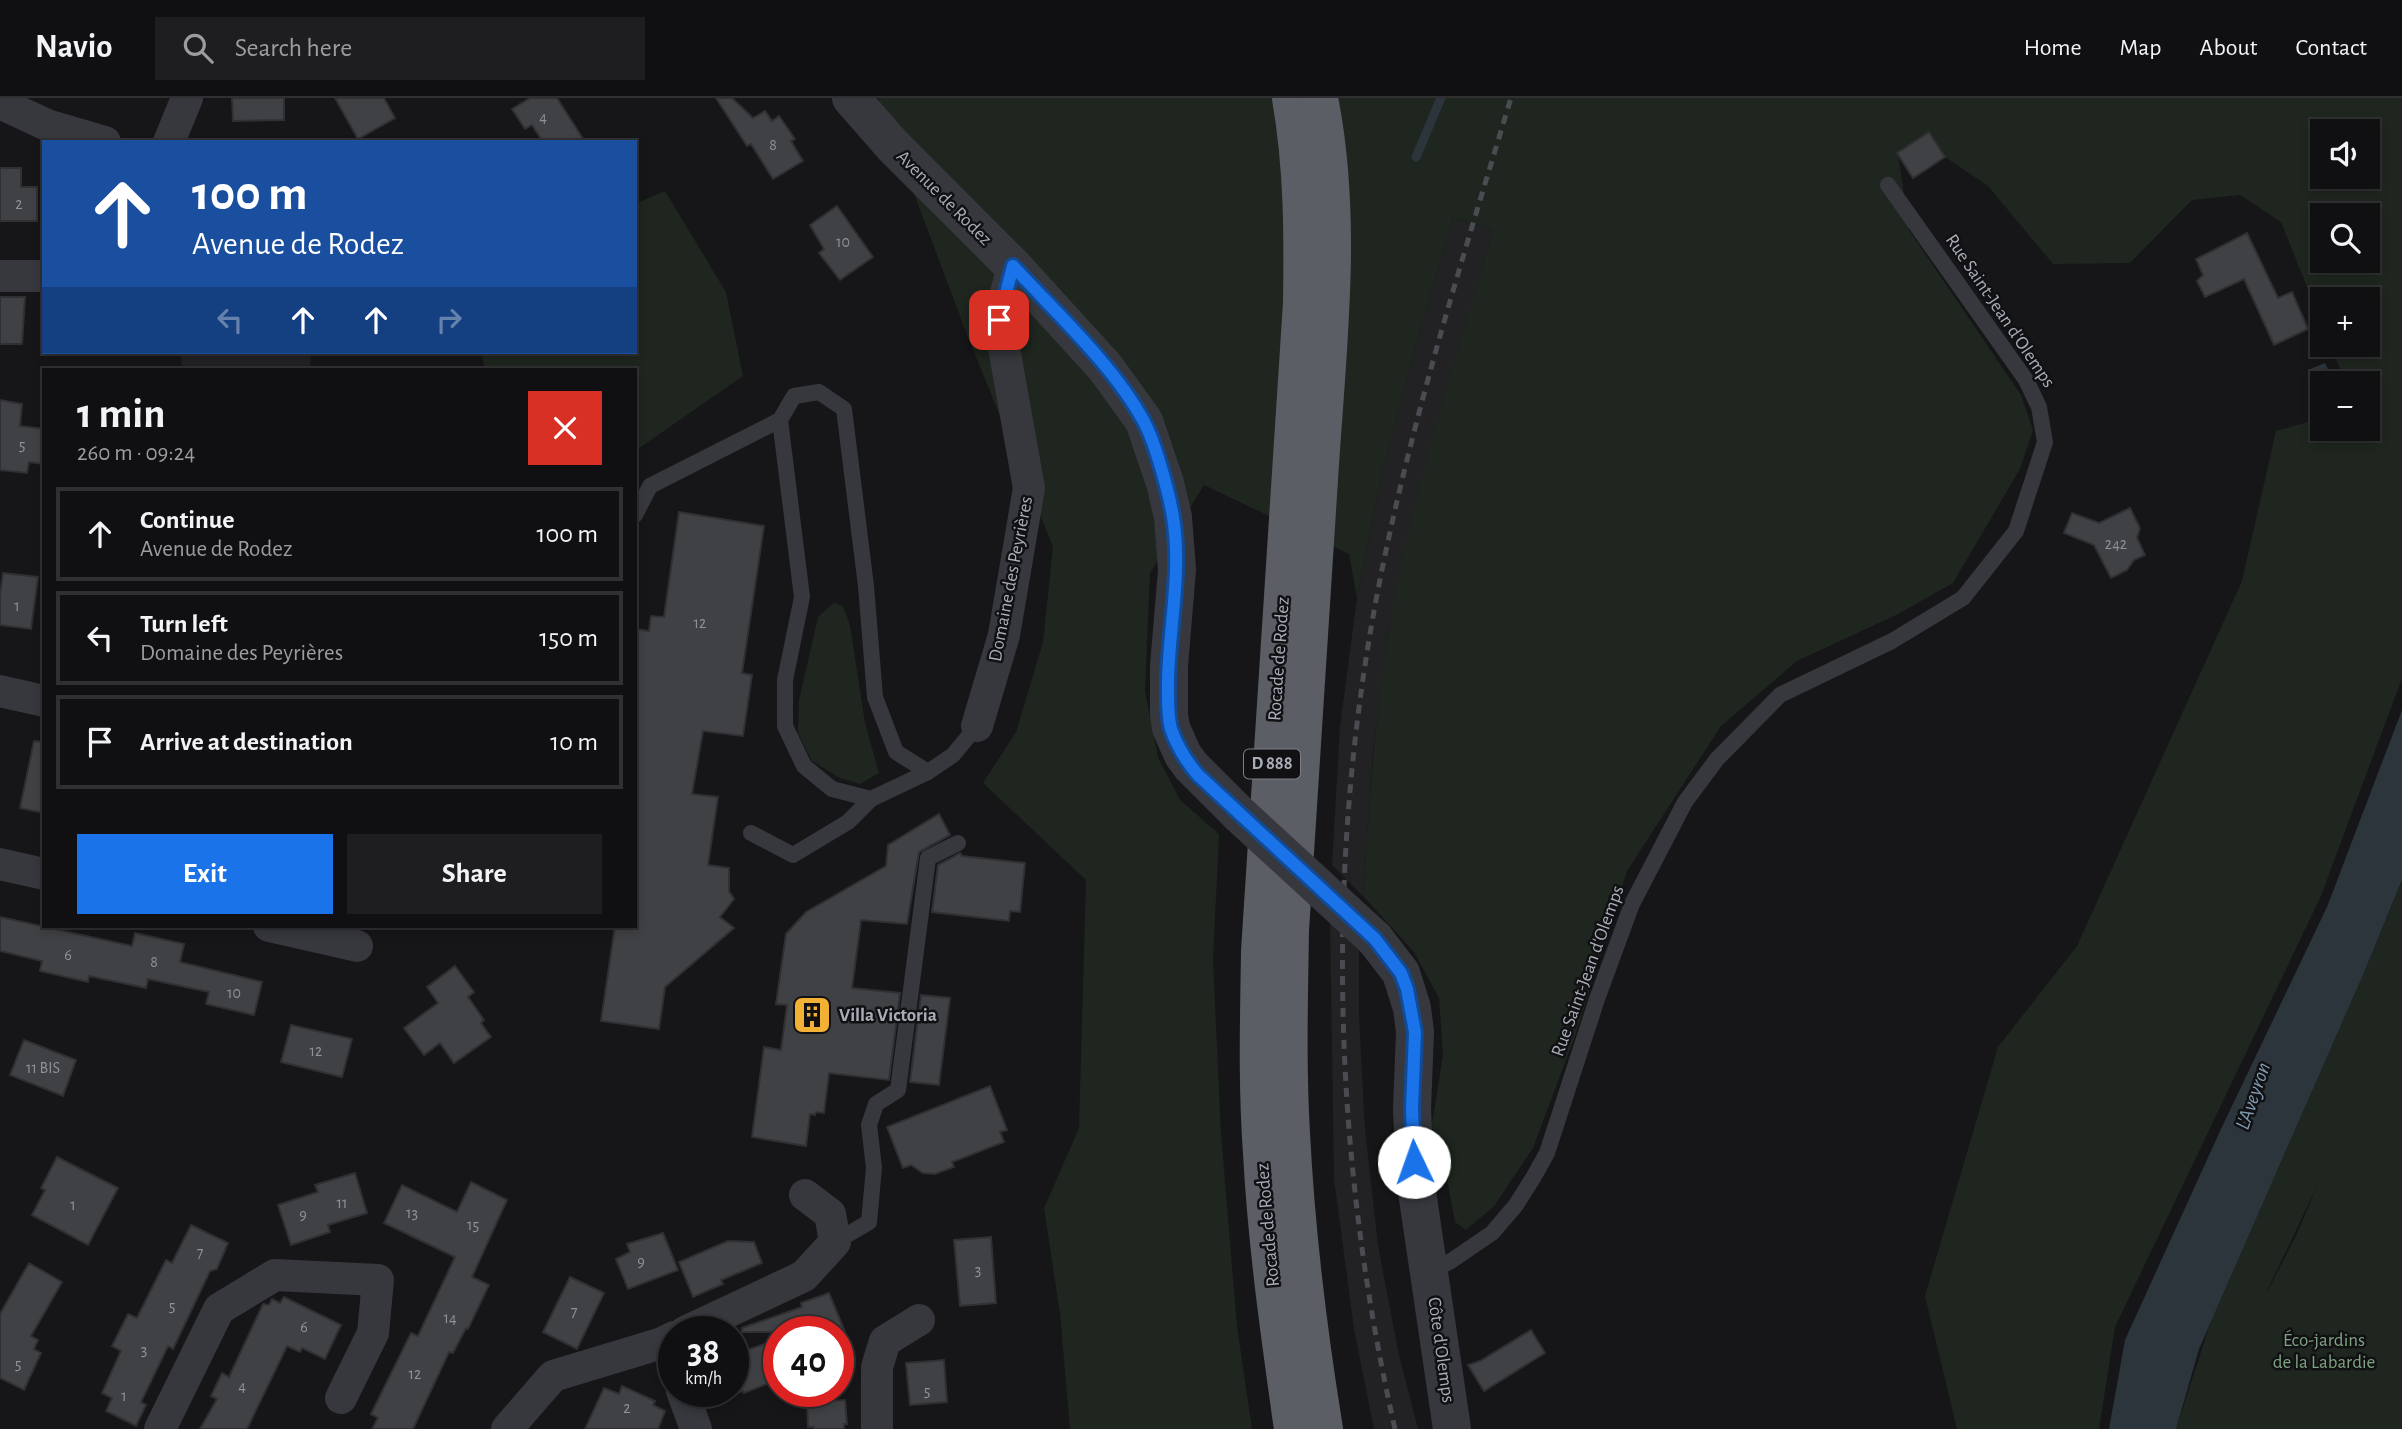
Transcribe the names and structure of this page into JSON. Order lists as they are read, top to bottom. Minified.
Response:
{"streets":{"highway":["Rocade de Rodez","D 888"],"street":["Avenue de Rodez","Domaine des Peyrières","Côte d'Olemps"],"lane":["Rue Saint-Jean d'Olemps"]},"crossings":[["Avenue de Rodez","Domaine des Peyrières"],["Avenue de Rodez","Côte d'Olemps"],["Rue Saint-Jean d'Olemps","Côte d'Olemps"]],"water":["L'Aveyron"],"parks":["Éco-jardins de la Labardie"],"places":{"building":["Villa Victoria"]},"house_numbers":["4","8","2","10","5","242","1","12","6","8","10","12","11 BIS","11","1","13","9","15","7","9","3","5","7","14","6","3","5","12","4","5","1","2"],"page":{"header":"Navio","search":"Search here","nav":["Home","Map","About","Contact"],"map_buttons":["+","−"],"turn":["100 m","Avenue de Rodez"],"heading":["1 min","260 m · 09:24"],"list":[{"name":"Continue","note":"Avenue de Rodez","value":"100 m"},{"name":"Turn left","note":"Domaine des Peyrières","value":"150 m"},{"name":"Arrive at destination","value":"10 m"}],"buttons":["Exit","Share"],"speed":"38 km/h","limit":"40"}}
